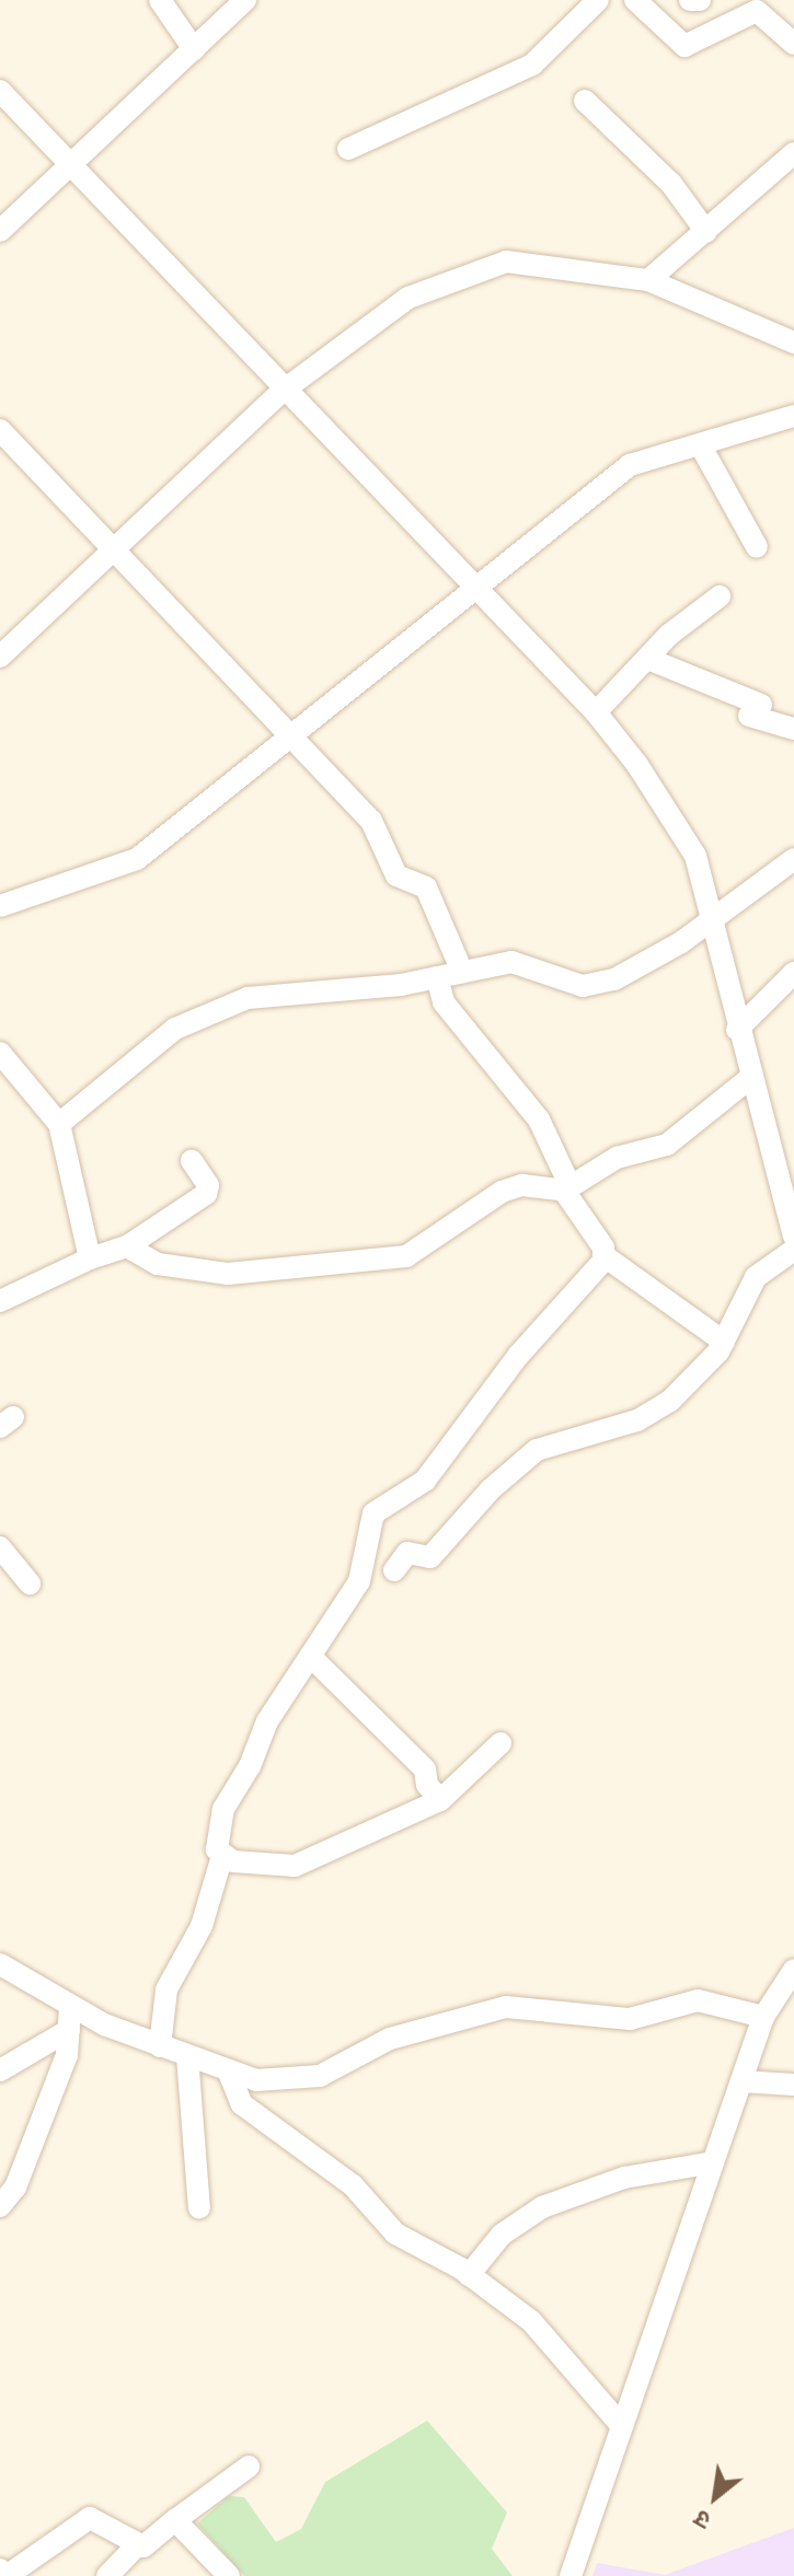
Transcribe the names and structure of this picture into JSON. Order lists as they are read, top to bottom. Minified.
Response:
{"north":"bottom left"}
